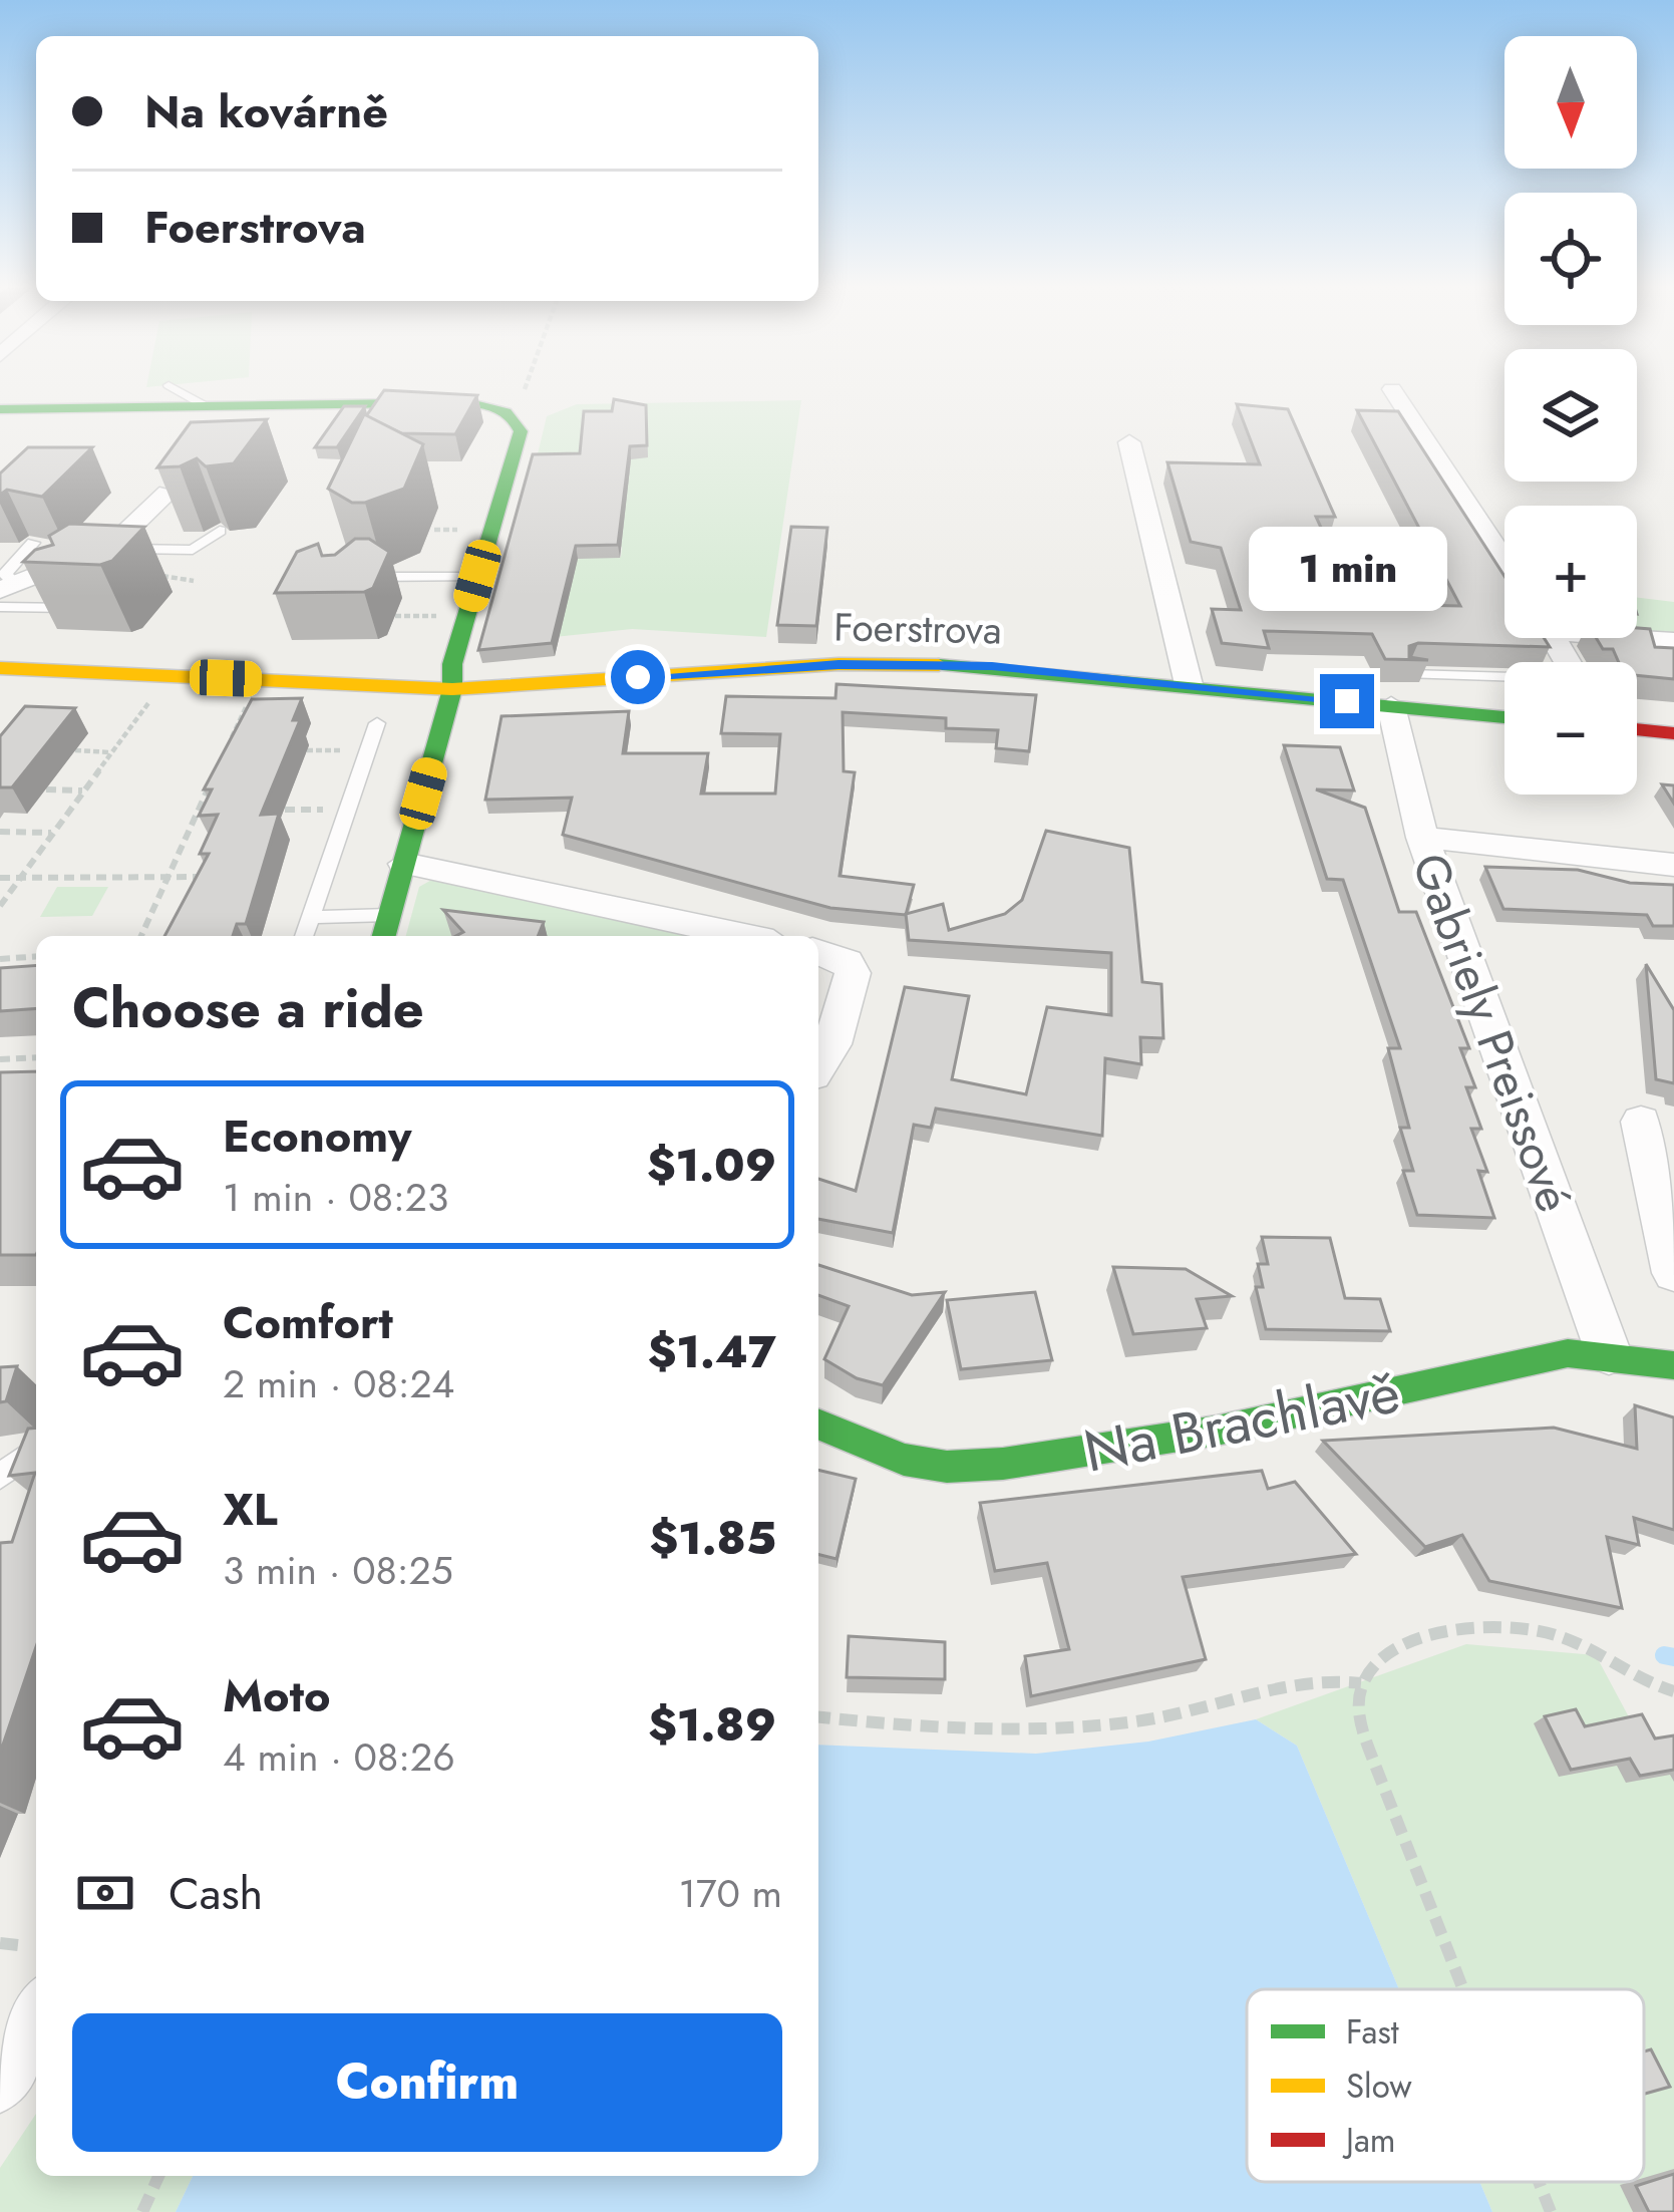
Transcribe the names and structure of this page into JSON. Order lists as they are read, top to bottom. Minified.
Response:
{"streets":{"street":["Foerstrova","Gabriely Preissové","Na Brachlavě"]},"crossings":[["Foerstrova","Gabriely Preissové"],["Gabriely Preissové","Na Brachlavě"]],"legend":["Fast","Slow","Jam"],"north":"bottom","page":{"map_buttons":["+","−"],"banner":["Na kovárně","Foerstrova"],"bubble":"1 min","heading":"Choose a ride","list":[{"name":"Economy","note":"1 min · 08:23","value":"$1.09"},{"name":"Comfort","note":"2 min · 08:24","value":"$1.47"},{"name":"XL","note":"3 min · 08:25","value":"$1.85"},{"name":"Moto","note":"4 min · 08:26","value":"$1.89"}],"pay":["Cash","170 m"],"buttons":"Confirm"}}
